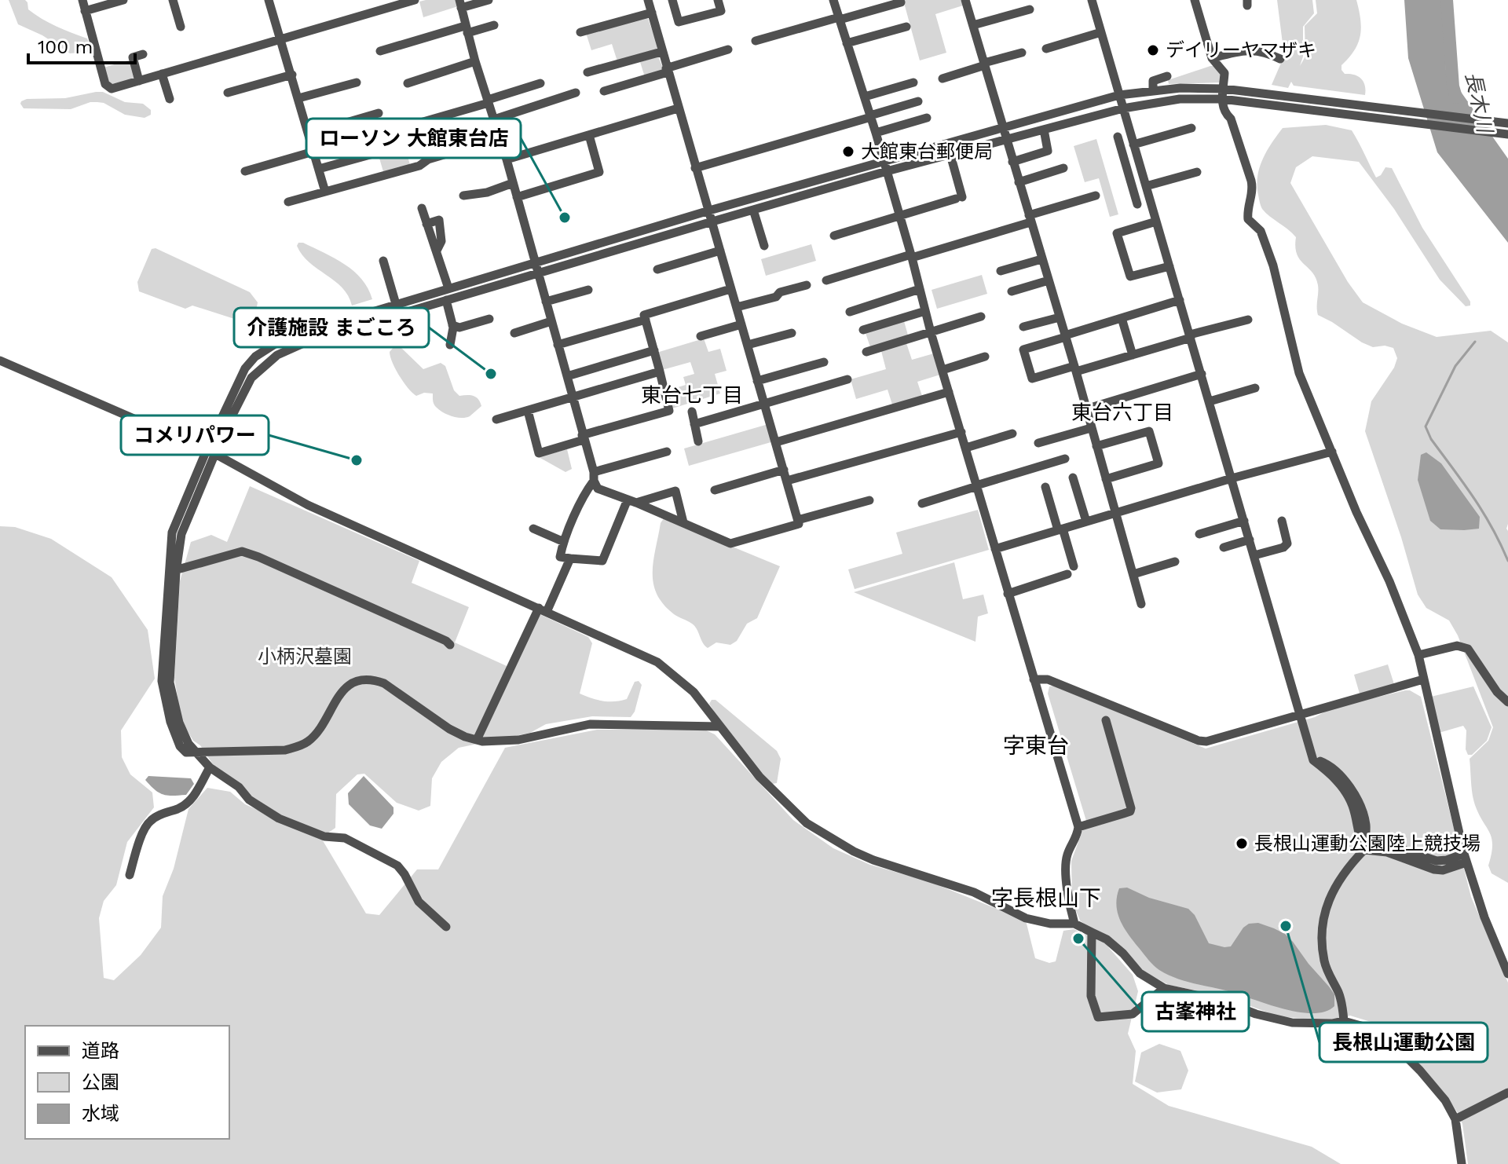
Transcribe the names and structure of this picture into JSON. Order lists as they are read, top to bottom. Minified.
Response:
{"districts":["東台七丁目","東台六丁目","字東台","字長根山下"],"water":["長木川"],"parks":["小柄沢墓園"],"places":["デイリーヤマザキ","大館東台郵便局","ローソン 大館東台店","介護施設 まごころ","コメリパワー","長根山運動公園陸上競技場","長根山運動公園","古峯神社"],"legend":["道路","公園","水域"],"scale_bar":"100 m"}
